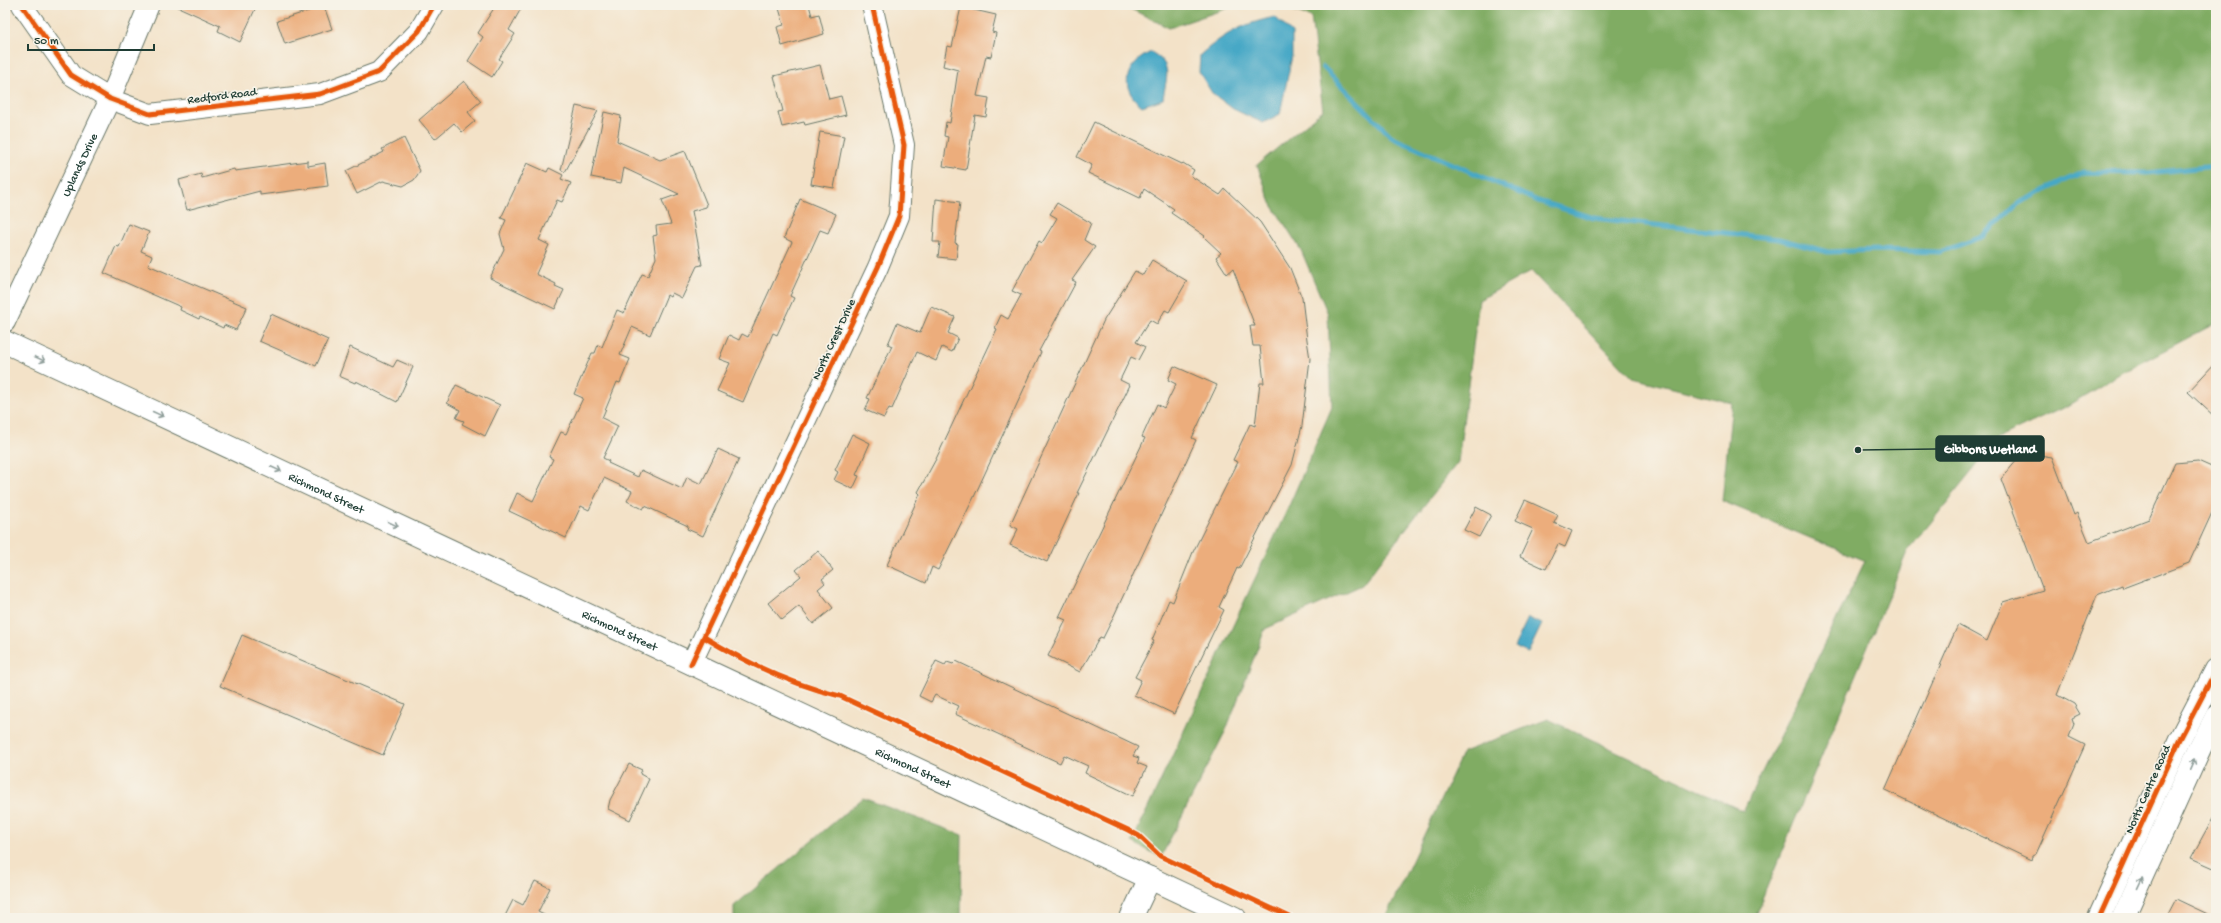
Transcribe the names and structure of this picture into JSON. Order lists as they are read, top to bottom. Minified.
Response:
{"streets":{"main road":["Richmond Street","North Centre Road"],"street":["Redford Road","Uplands Drive","North Crest Drive"]},"crossings":[["Redford Road","Uplands Drive"],["North Crest Drive","Richmond Street"]],"one_way":["Richmond Street"],"places":["Gibbons Wetland"],"scale_bar":"50 m"}
